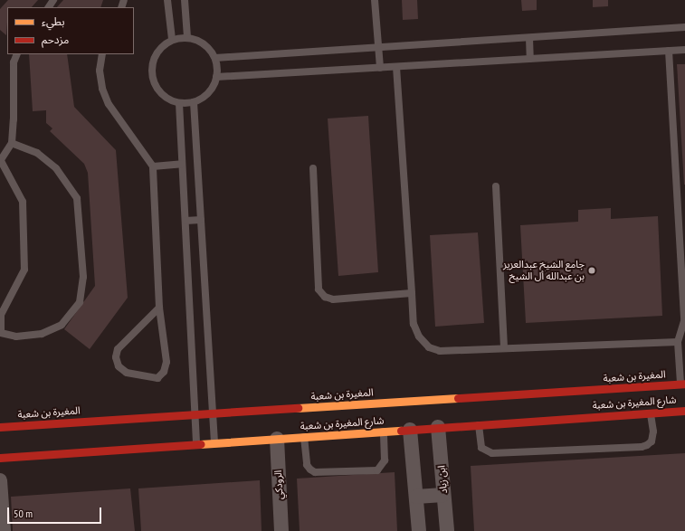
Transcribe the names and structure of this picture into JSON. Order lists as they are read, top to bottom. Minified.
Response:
{"streets":{"street":["المغيرة بن شعبة","شارع المغيرة بن شعبة","ابن زياد","الرودكي"]},"crossings":[["شارع المغيرة بن شعبة","ابن زياد"],["شارع المغيرة بن شعبة","الرودكي"]],"places":["جامع الشيخ عبدالعزيز بن عبدالله أل الشيخ"],"legend":["بطيء","مزدحم"],"scale_bar":"50 m"}
